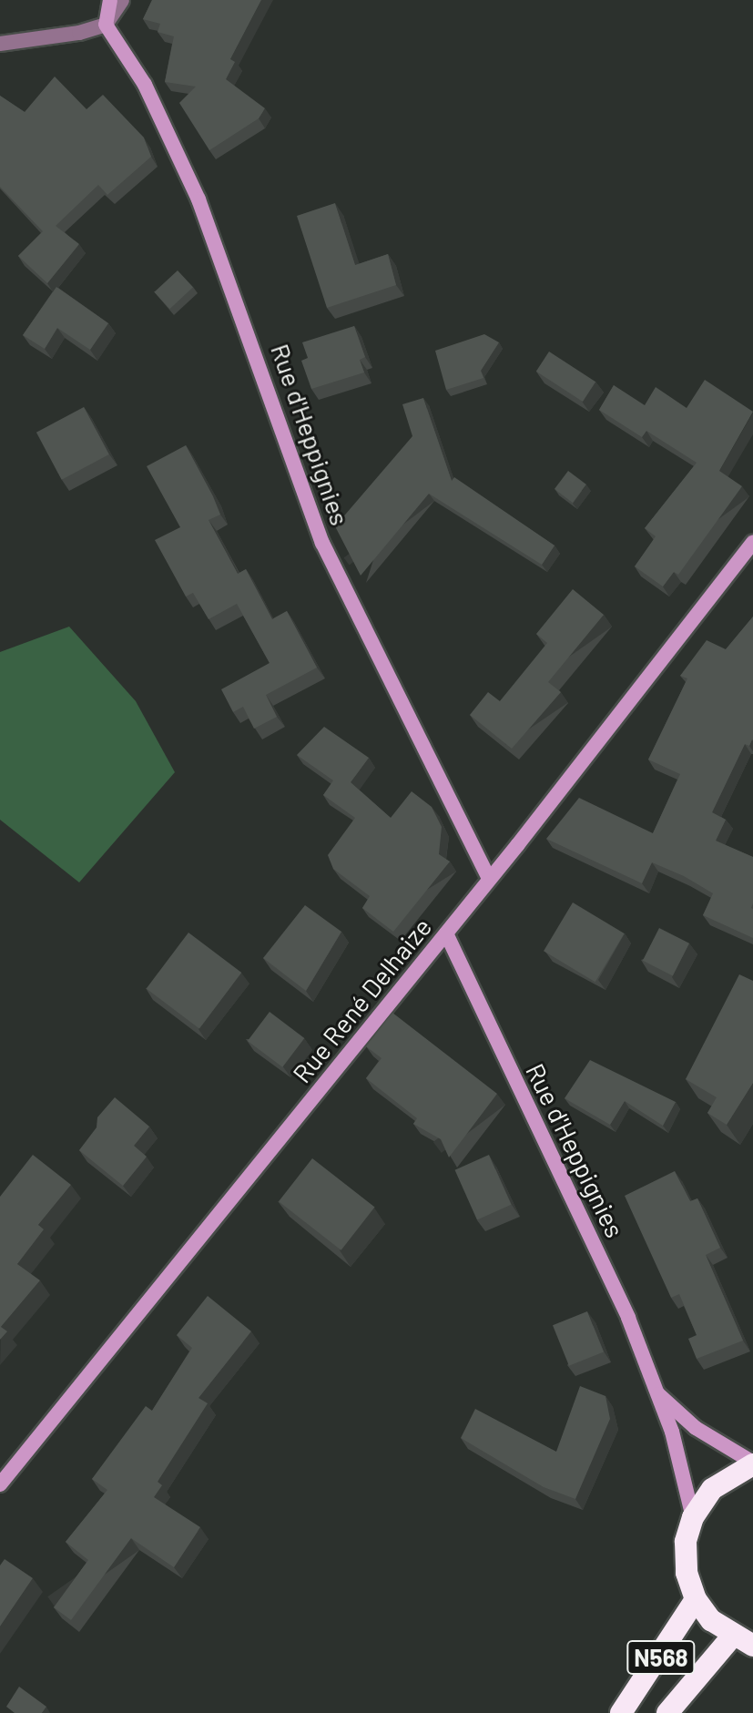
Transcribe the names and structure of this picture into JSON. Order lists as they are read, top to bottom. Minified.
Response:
{"streets":{"highway":["N568"],"street":["Rue d'Heppignies","Rue René Delhaize"]},"crossings":[["Rue d'Heppignies","Rue René Delhaize"],["Rue d'Heppignies","N568"]]}
